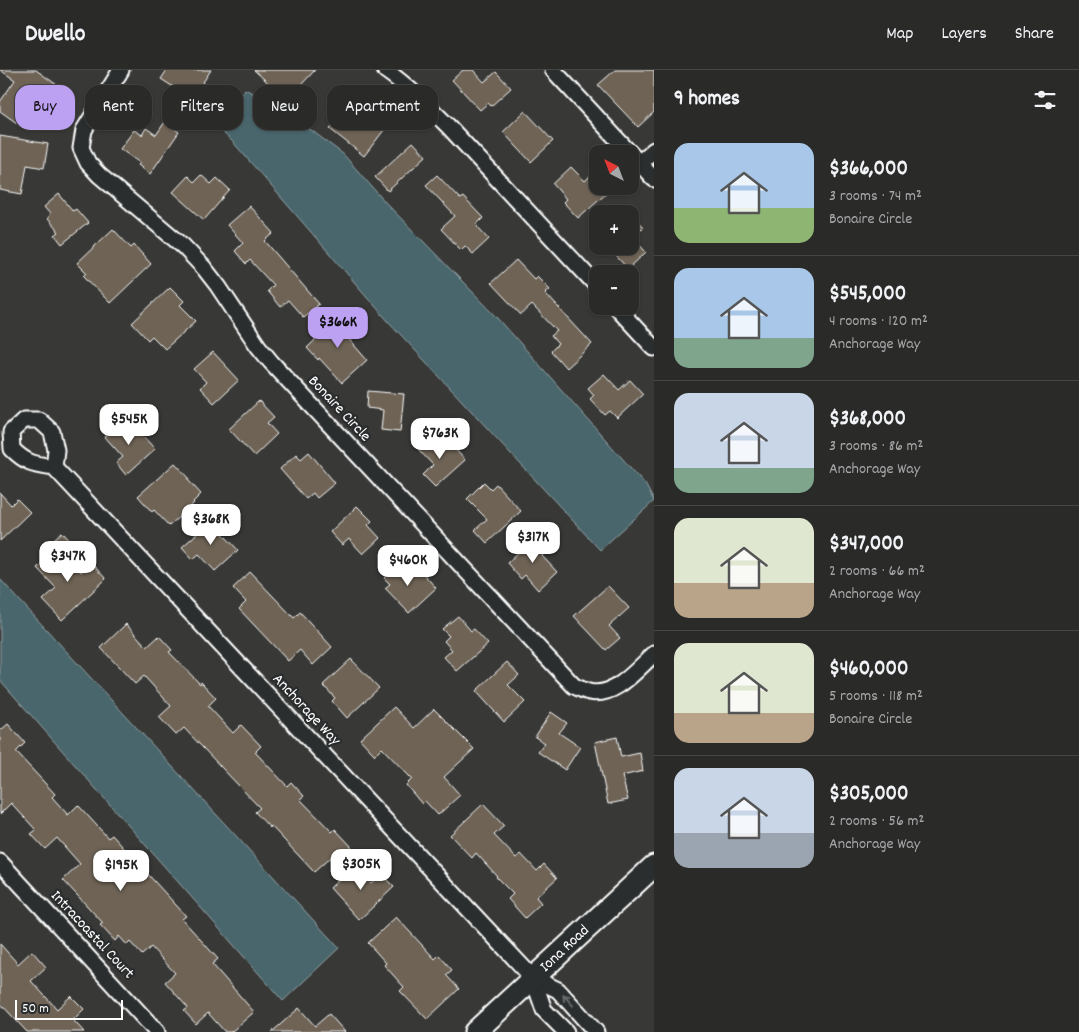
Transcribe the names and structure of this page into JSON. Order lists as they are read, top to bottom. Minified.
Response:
{"streets":{"street":["Bonaire Circle","Anchorage Way","Intracoastal Court","Iona Road"]},"crossings":[["Anchorage Way","Iona Road"]],"scale_bar":"50 m","north":"top left","page":{"header":"Dwello","nav":["Map","Layers","Share"],"heading":"9 homes","chip":["Buy","Rent","Filters","New","Apartment"],"list":[{"name":"$366,000","note":"3 rooms · 74 m² · Bonaire Circle"},{"name":"$545,000","note":"4 rooms · 120 m² · Anchorage Way"},{"name":"$368,000","note":"3 rooms · 86 m² · Anchorage Way"},{"name":"$347,000","note":"2 rooms · 66 m² · Anchorage Way"},{"name":"$460,000","note":"5 rooms · 118 m² · Bonaire Circle"},{"name":"$305,000","note":"2 rooms · 56 m² · Anchorage Way"}],"map_buttons":["+","−"],"price":["$366K","$545K","$763K","$368K","$317K","$347K","$460K","$305K","$195K"],"scale":"50 m"}}
